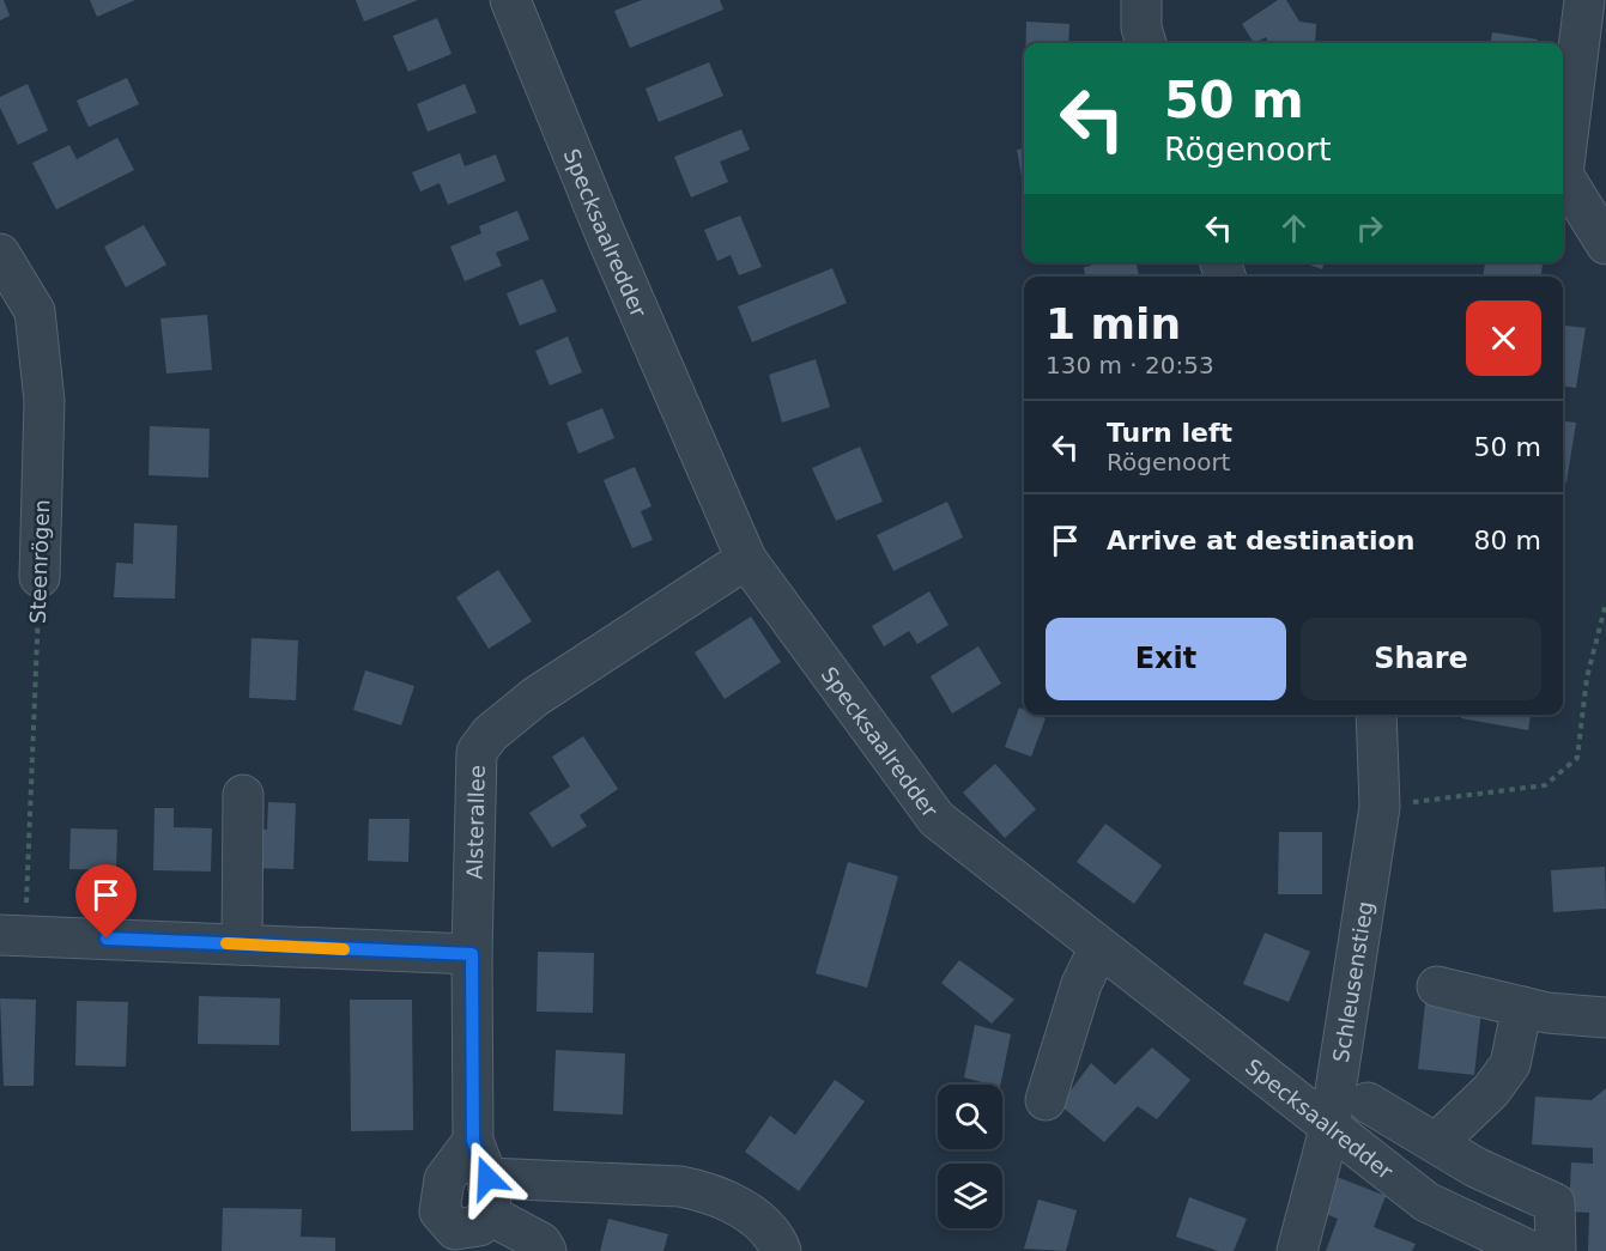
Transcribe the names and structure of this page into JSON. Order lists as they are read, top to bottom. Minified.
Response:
{"streets":{"street":["Specksaalredder","Steenrögen","Alsterallee","Schleusenstieg"]},"crossings":[["Specksaalredder","Alsterallee"],["Specksaalredder","Schleusenstieg"]],"page":{"turn":["50 m","Rögenoort"],"heading":["1 min","130 m · 20:53"],"list":[{"name":"Turn left","note":"Rögenoort","value":"50 m"},{"name":"Arrive at destination","value":"80 m"}],"buttons":["Exit","Share"]}}
